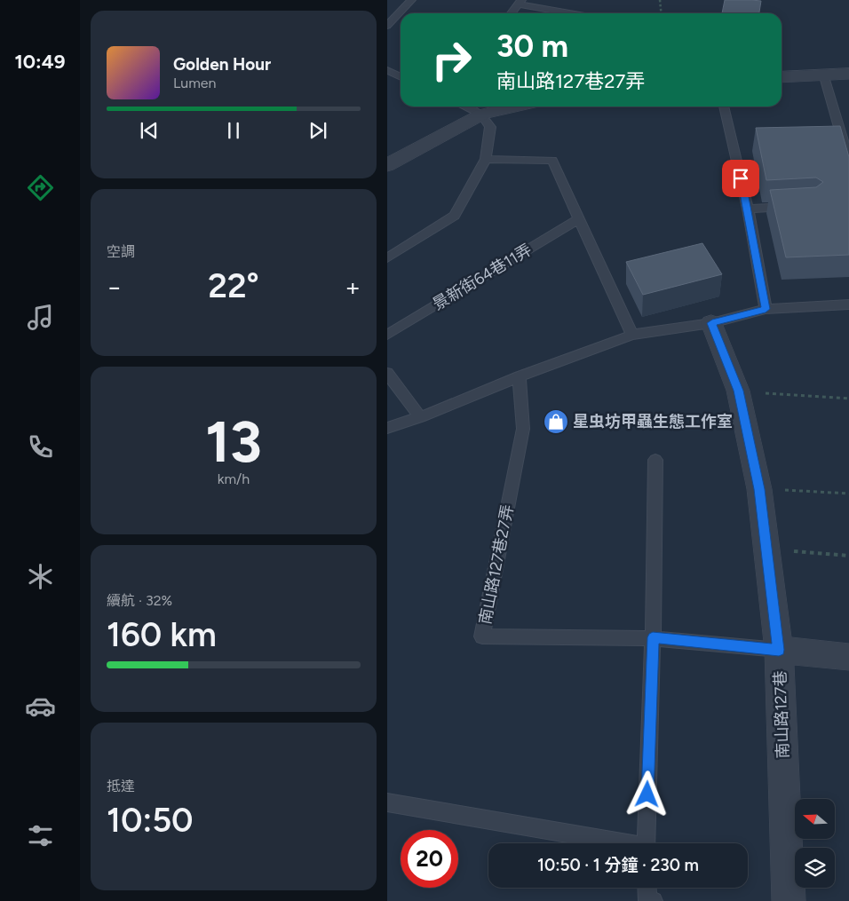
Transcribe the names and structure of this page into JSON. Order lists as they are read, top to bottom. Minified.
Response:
{"streets":{"street":["南山路127巷"],"lane":["景新街64巷11弄","南山路127巷27弄"]},"crossings":[["南山路127巷27弄","南山路127巷"]],"places":{"shop":["星虫坊甲蟲生態工作室"]},"north":"left","page":{"tabs":"10:49","turn":["30 m","南山路127巷27弄"],"song":["Golden Hour","Lumen"],"tile":["空調",["13","km/h"],["續航 · 32%","160 km"],["抵達","10:50"]],"heat":["−","22°","+"],"limit":"20","trip":"10:50 · 1 分鐘 · 230 m"}}
